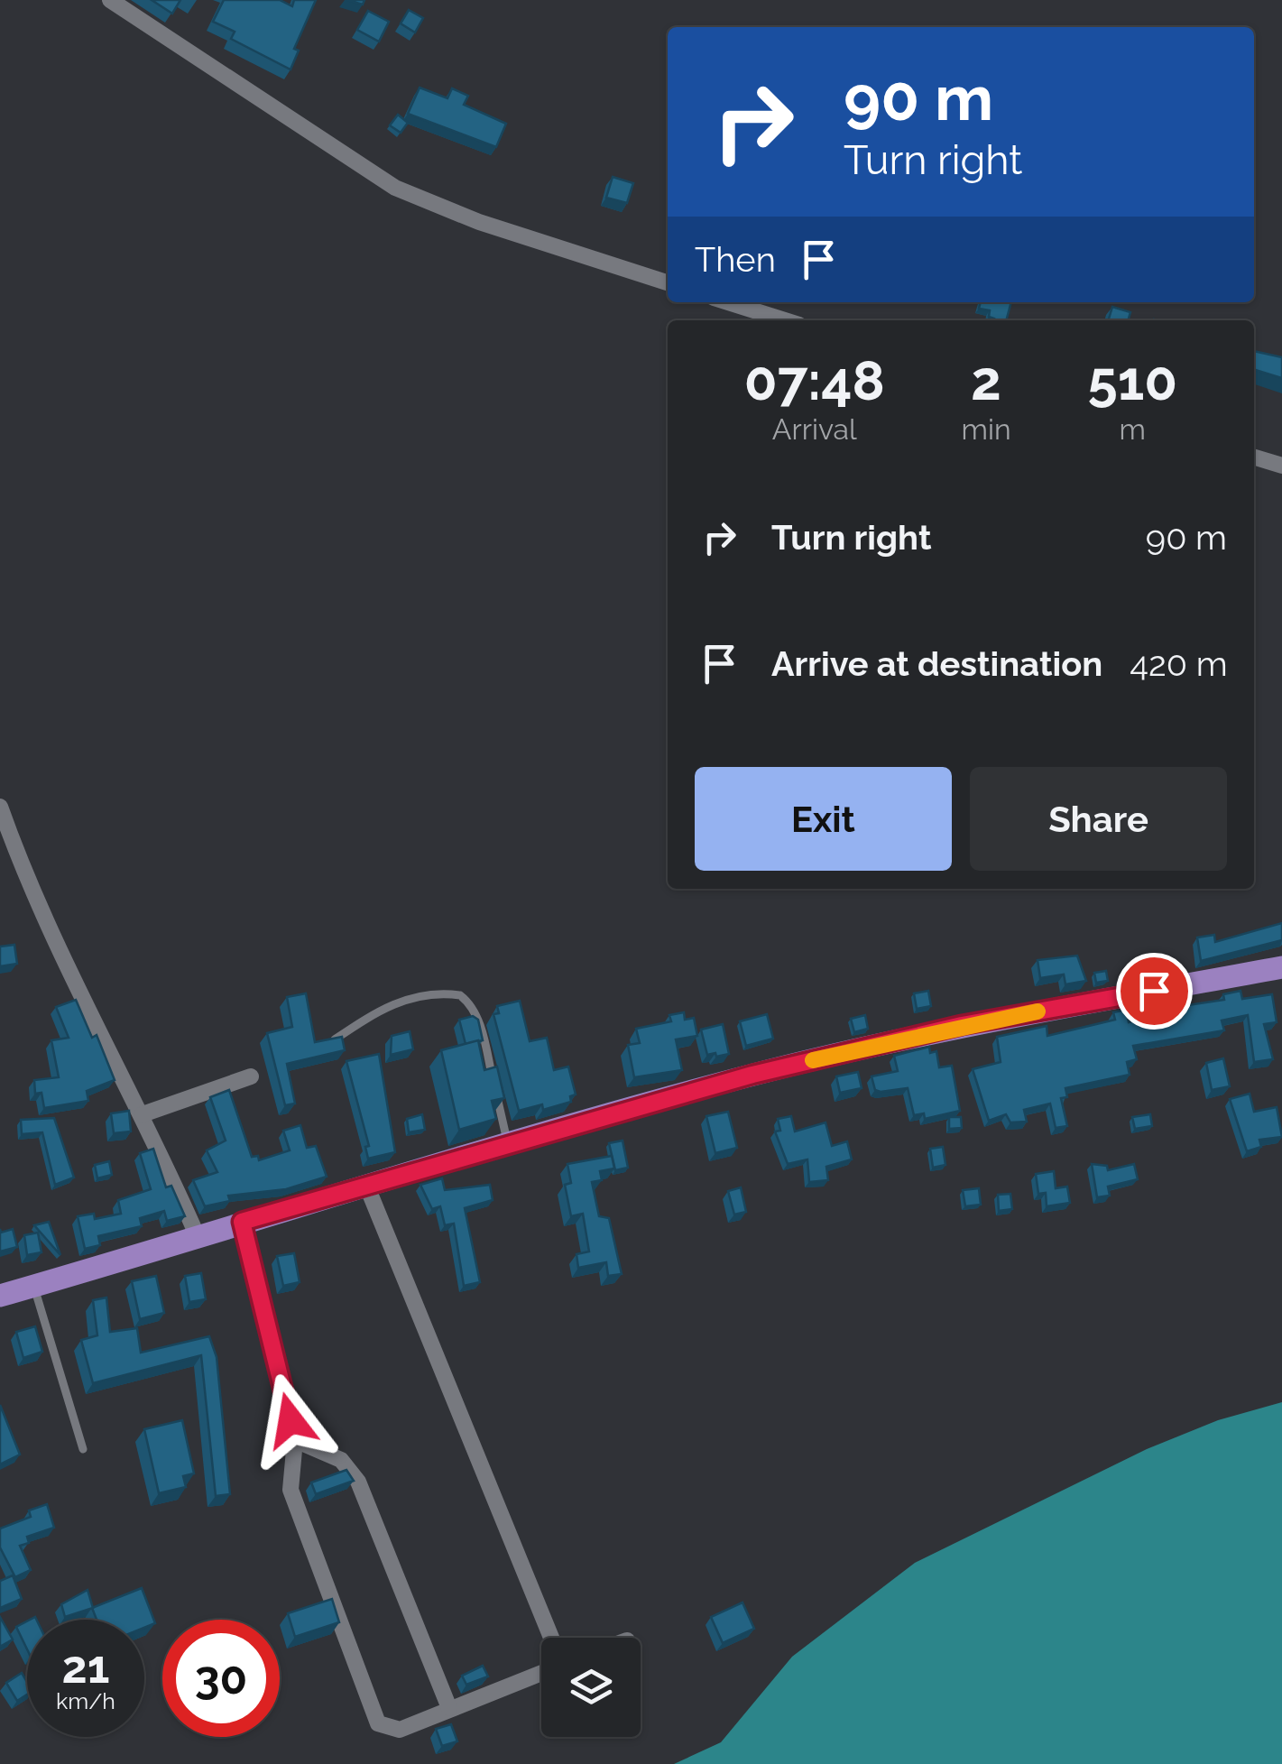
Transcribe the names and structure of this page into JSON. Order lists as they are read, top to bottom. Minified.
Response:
{"page":{"turn":["90 m","Turn right"],"then":"Then","eta":["07:48","Arrival","2","min","510","m"],"list":[{"name":"Turn right","value":"90 m"},{"name":"Arrive at destination","value":"420 m"}],"buttons":["Exit","Share"],"speed":"21 km/h","limit":"30"}}
